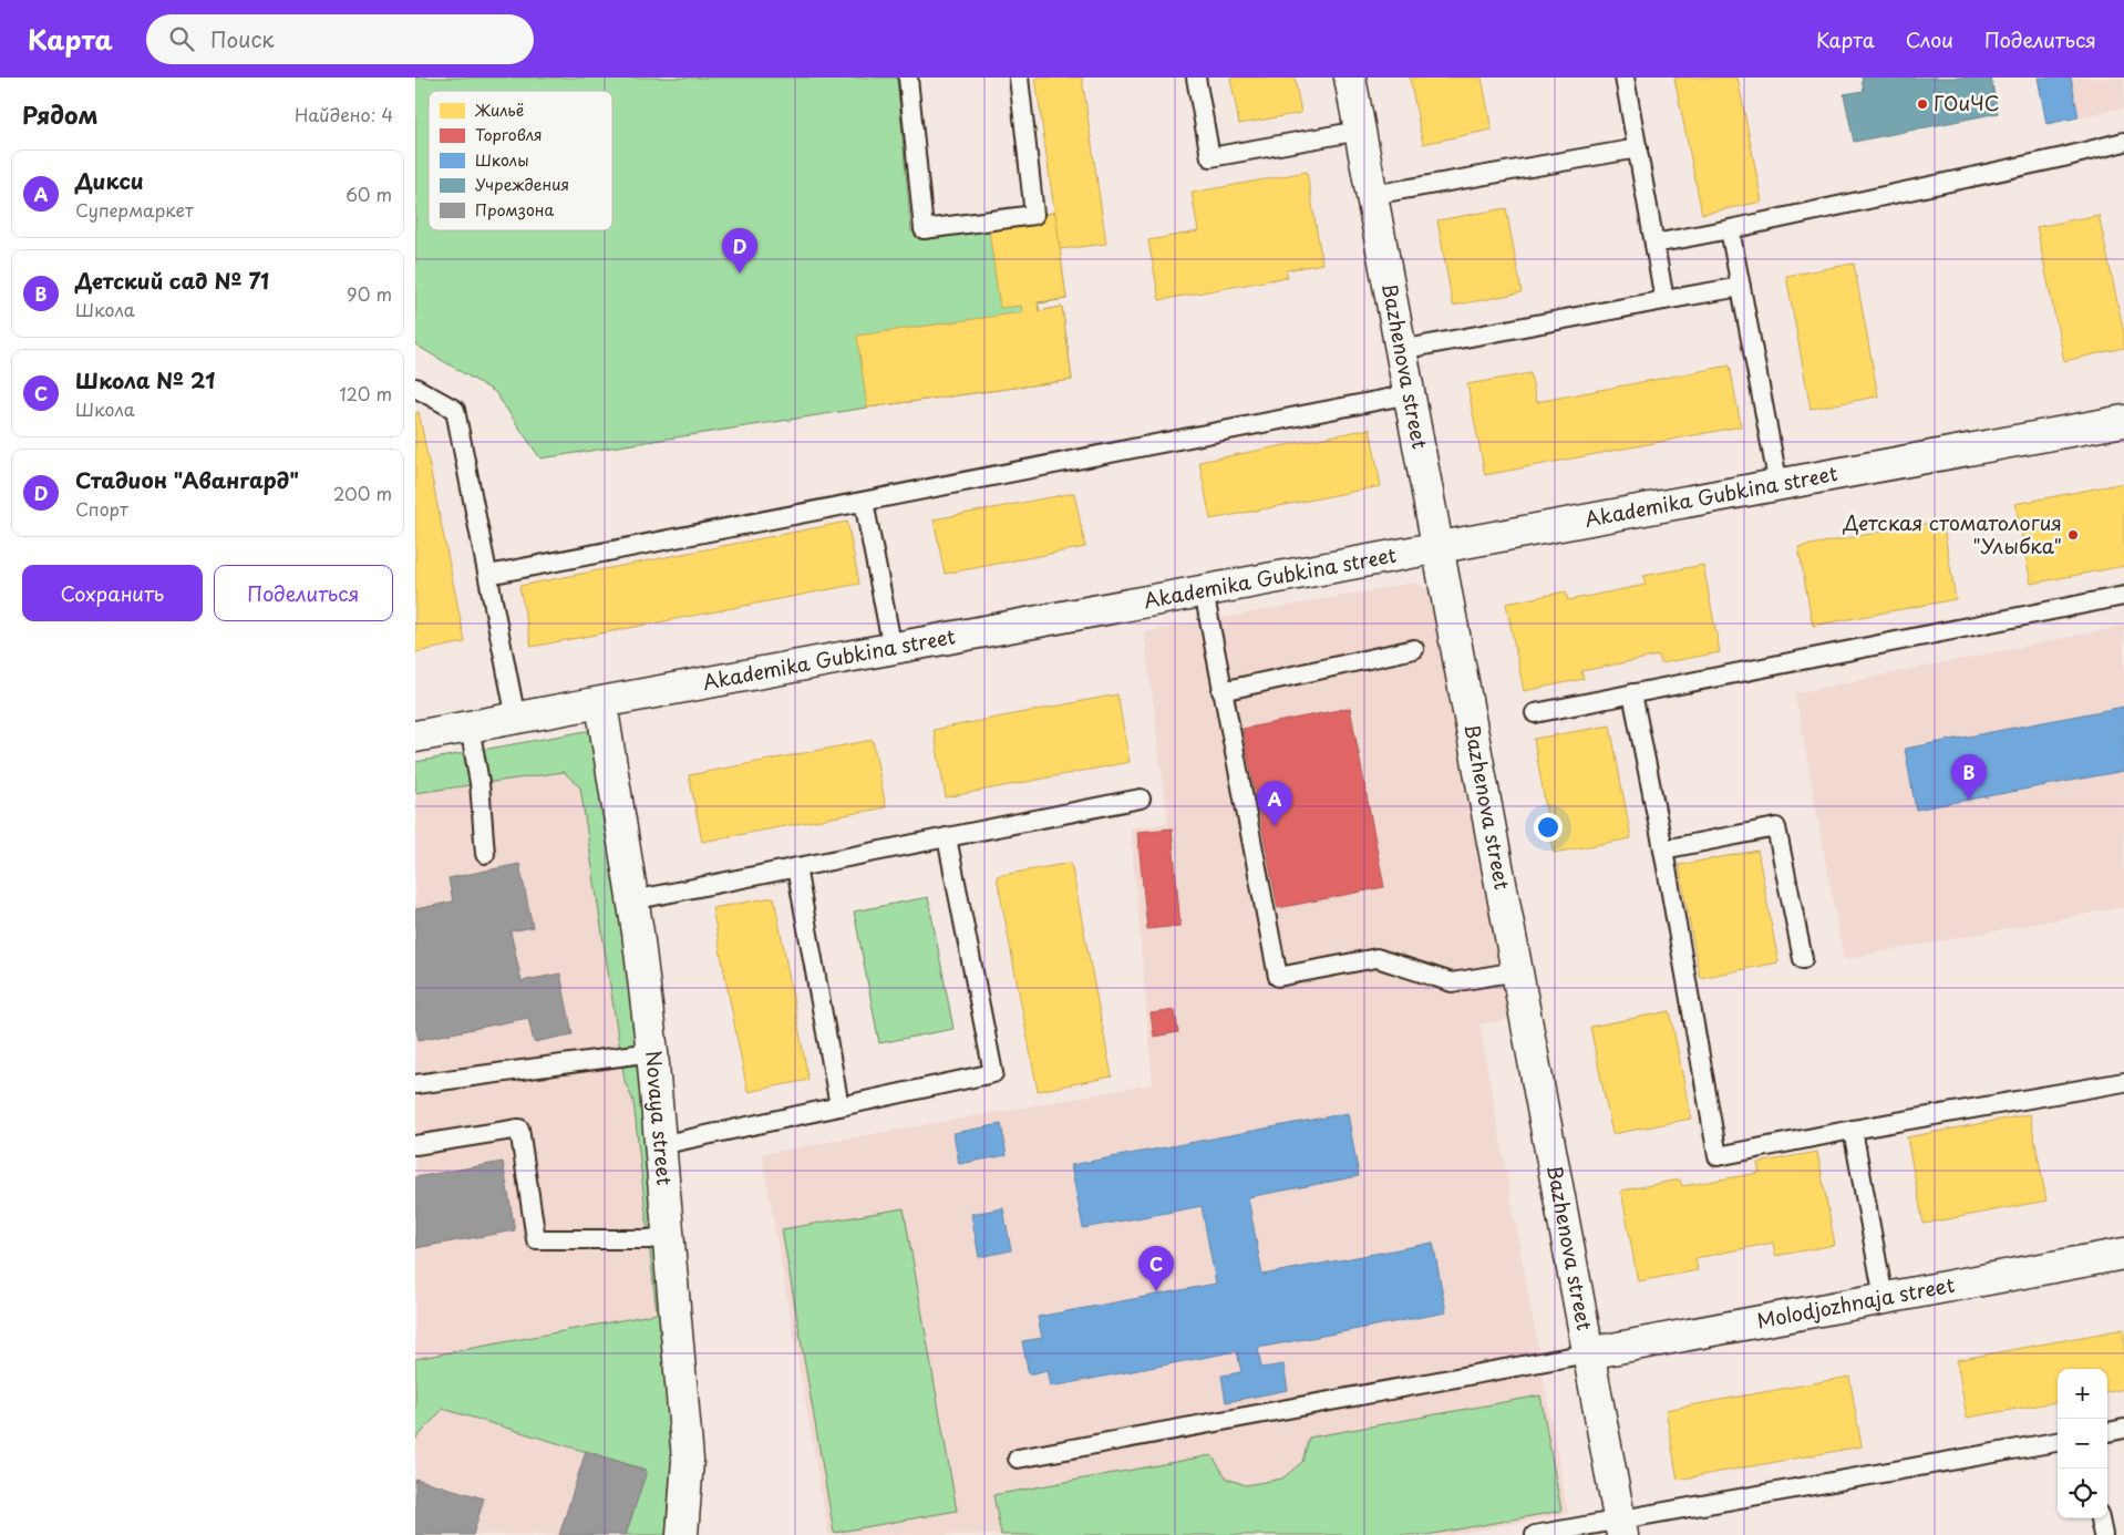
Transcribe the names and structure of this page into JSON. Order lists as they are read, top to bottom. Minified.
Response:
{"streets":{"street":["Bazhenova street","Akademika Gubkina street","Novaya street","Molodjozhnaja street"]},"crossings":[["Bazhenova street","Akademika Gubkina street"],["Bazhenova street","Molodjozhnaja street"],["Akademika Gubkina street","Novaya street"]],"places":["ГОиЧС","Детская стоматология \"Улыбка\""],"legend":["Жильё","Торговля","Школы","Учреждения","Промзона"],"page":{"header":"Карта","search":"Поиск","nav":["Карта","Слои","Поделиться"],"heading":["Рядом","Найдено: 4"],"list":[{"mark":"A","name":"Дикси","note":"Супермаркет","value":"60 m"},{"mark":"B","name":"Детский сад № 71","note":"Школа","value":"90 m"},{"mark":"C","name":"Школа № 21","note":"Школа","value":"120 m"},{"mark":"D","name":"Стадион \"Авангард\"","note":"Спорт","value":"200 m"}],"pins":["D","B","A","C"],"buttons":["Сохранить","Поделиться"],"map_buttons":["+","−"]}}
